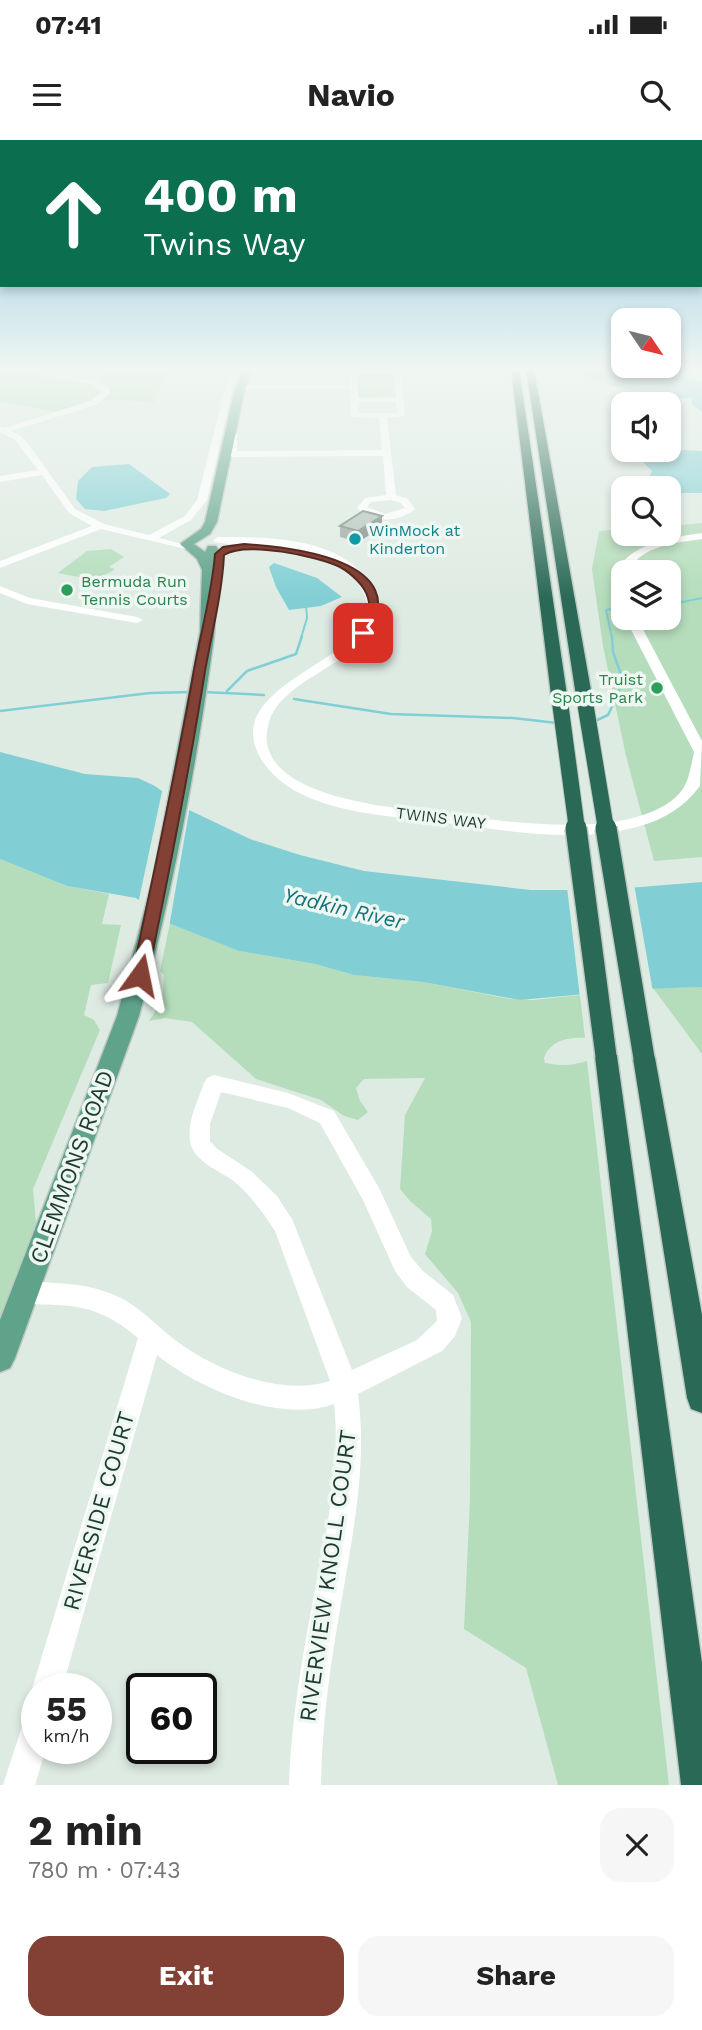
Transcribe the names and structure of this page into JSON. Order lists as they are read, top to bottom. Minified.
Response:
{"streets":{"main road":["CLEMMONS ROAD"],"street":["TWINS WAY","RIVERSIDE COURT","RIVERVIEW KNOLL COURT"]},"crossings":[["TWINS WAY","CLEMMONS ROAD"]],"water":["Yadkin River"],"places":["WinMock at Kinderton","Bermuda Run Tennis Courts","Truist Sports Park"],"north":"bottom right","page":{"status":"07:41","header":"Navio","turn":["400 m","Twins Way"],"speed":"55 km/h","limit":"60","heading":["2 min","780 m · 07:43"],"buttons":["Exit","Share"]}}
